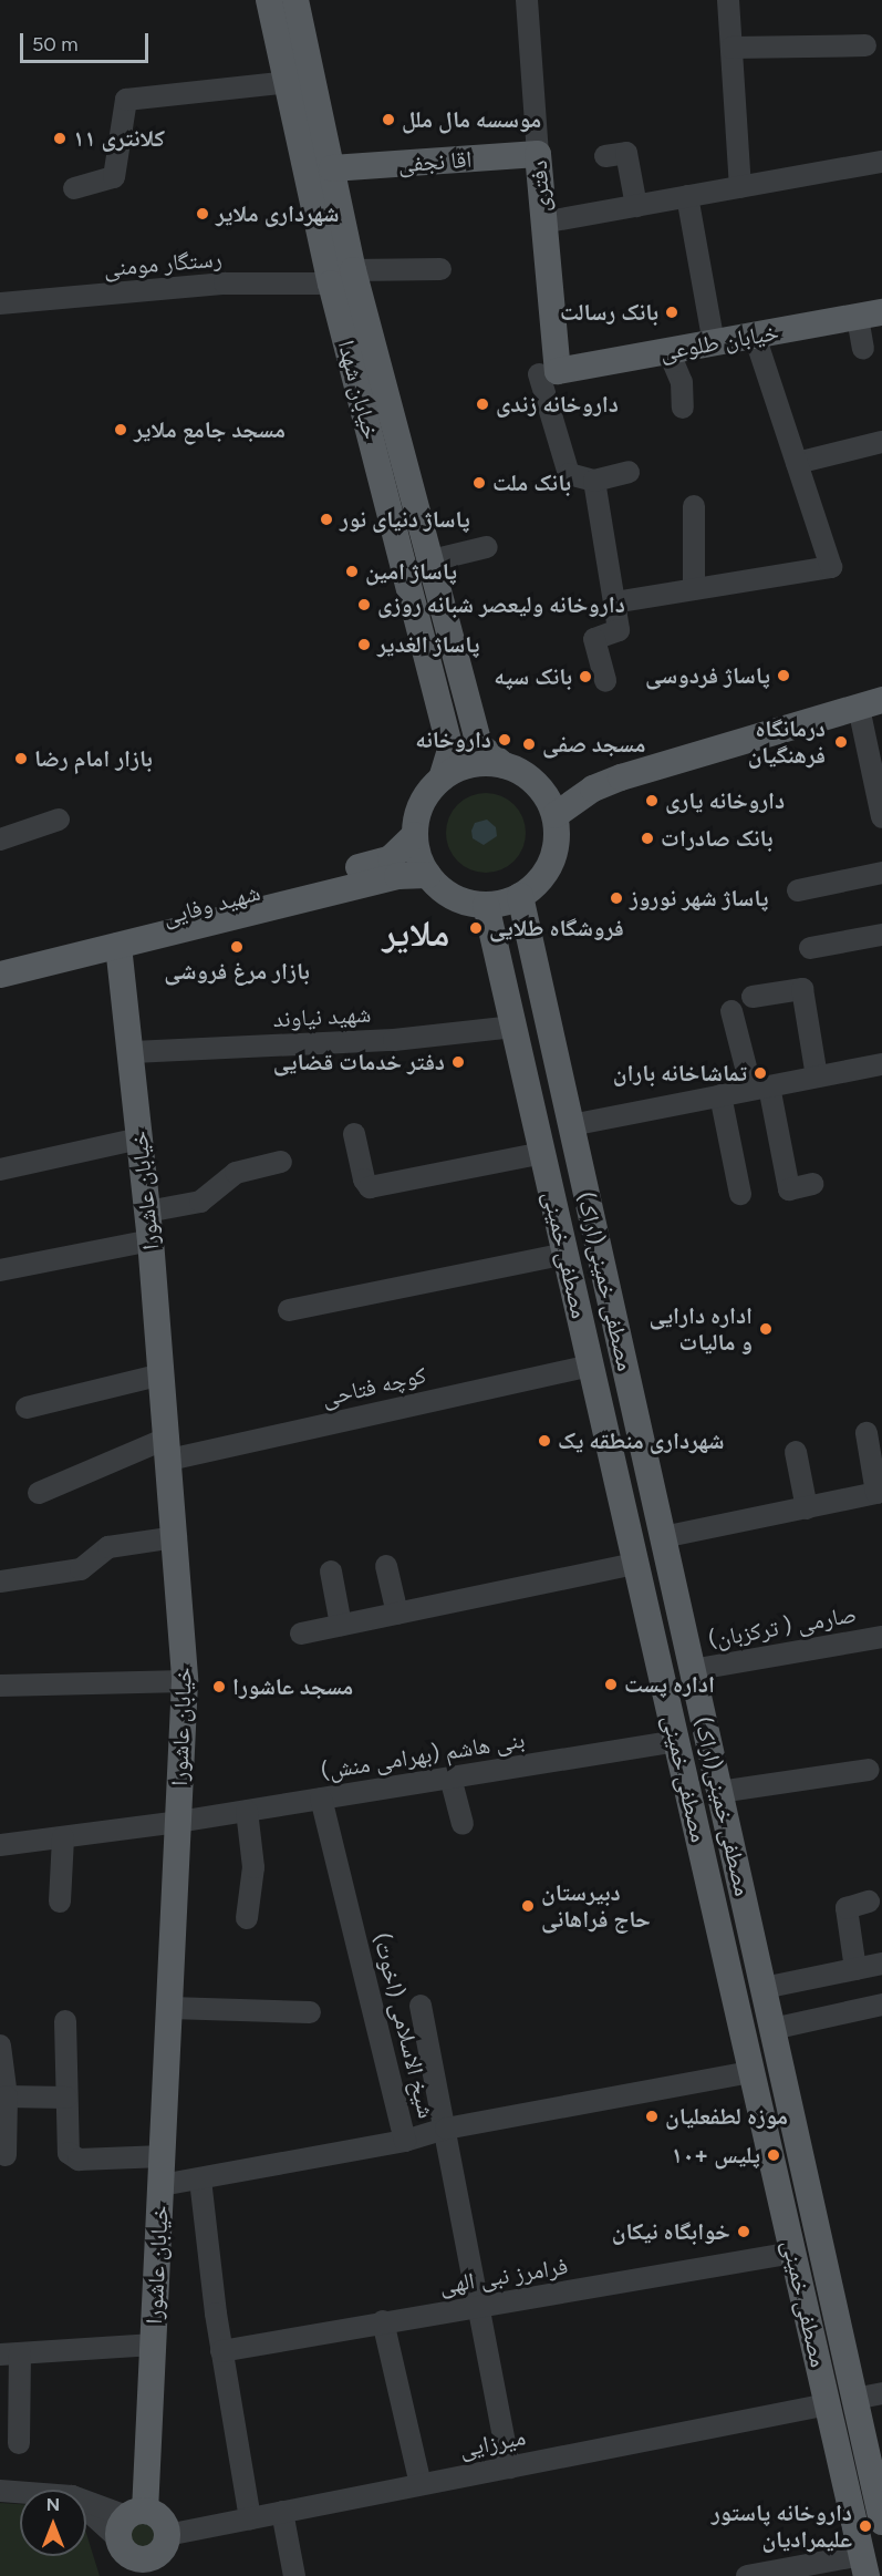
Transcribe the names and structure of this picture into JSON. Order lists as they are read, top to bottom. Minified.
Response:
{"streets":{"main road":["اقا نجفی","دفتری","خیابان طلوعی","خیابان شهدا","شهید وفایی","خیابان عاشورا","مصطفی خمینی","مصطفی خمینی(اراک)"],"street":["رستگار مومنی","شهید نیاوند","کوچه فتاحی","صارمی ( ترکزبان)","بنی هاشم (بهرامی منش)","شیخ الاسلامی (اخوت)","فرامرز نبی الهی","میرزایی"]},"crossings":[["اقا نجفی","دفتری"],["اقا نجفی","خیابان شهدا"],["دفتری","خیابان طلوعی"],["رستگار مومنی","خیابان شهدا"],["خیابان شهدا","شهید وفایی"],["خیابان شهدا","مصطفی خمینی"],["خیابان شهدا","مصطفی خمینی(اراک)"],["شهید وفایی","خیابان عاشورا"],["شهید وفایی","مصطفی خمینی"],["شهید وفایی","مصطفی خمینی(اراک)"],["شهید نیاوند","خیابان عاشورا"],["شهید نیاوند","مصطفی خمینی"],["خیابان عاشورا","کوچه فتاحی"],["خیابان عاشورا","بنی هاشم (بهرامی منش)"],["خیابان عاشورا","شیخ الاسلامی (اخوت)"],["خیابان عاشورا","میرزایی"],["مصطفی خمینی","مصطفی خمینی(اراک)"],["مصطفی خمینی","کوچه فتاحی"],["مصطفی خمینی","بنی هاشم (بهرامی منش)"],["مصطفی خمینی","فرامرز نبی الهی"],["مصطفی خمینی","میرزایی"],["مصطفی خمینی(اراک)","صارمی ( ترکزبان)"],["بنی هاشم (بهرامی منش)","شیخ الاسلامی (اخوت)"]],"districts":["ملایر"],"places":["موسسه مال ملل","کلانتری ۱۱","شهرداری ملایر","بانک رسالت","داروخانه زندی","مسجد جامع ملایر","بانک ملت","پاساژ دنیای نور","پاساژ امین","داروخانه ولیعصر شبانه روزی","پاساژ الغدیر","پاساژ فردوسی","بانک سپه","داروخانه","درمانگاه فرهنگیان","مسجد صفی","بازار امام رضا","داروخانه یاری","بانک صادرات","پاساژ شهر نوروز","فروشگاه طلایی","بازار مرغ فروشی","دفتر خدمات قضایی","تماشاخانه باران","اداره دارایی و مالیات","شهرداری منطقه یک","اداره پست","مسجد عاشورا","دبیرستان حاج فراهانی","موزه لطفعلیان","پلیس +۱۰","خوابگاه نیکان","داروخانه پاستور علیمرادیان"],"scale_bar":"50 m","north":"top"}
